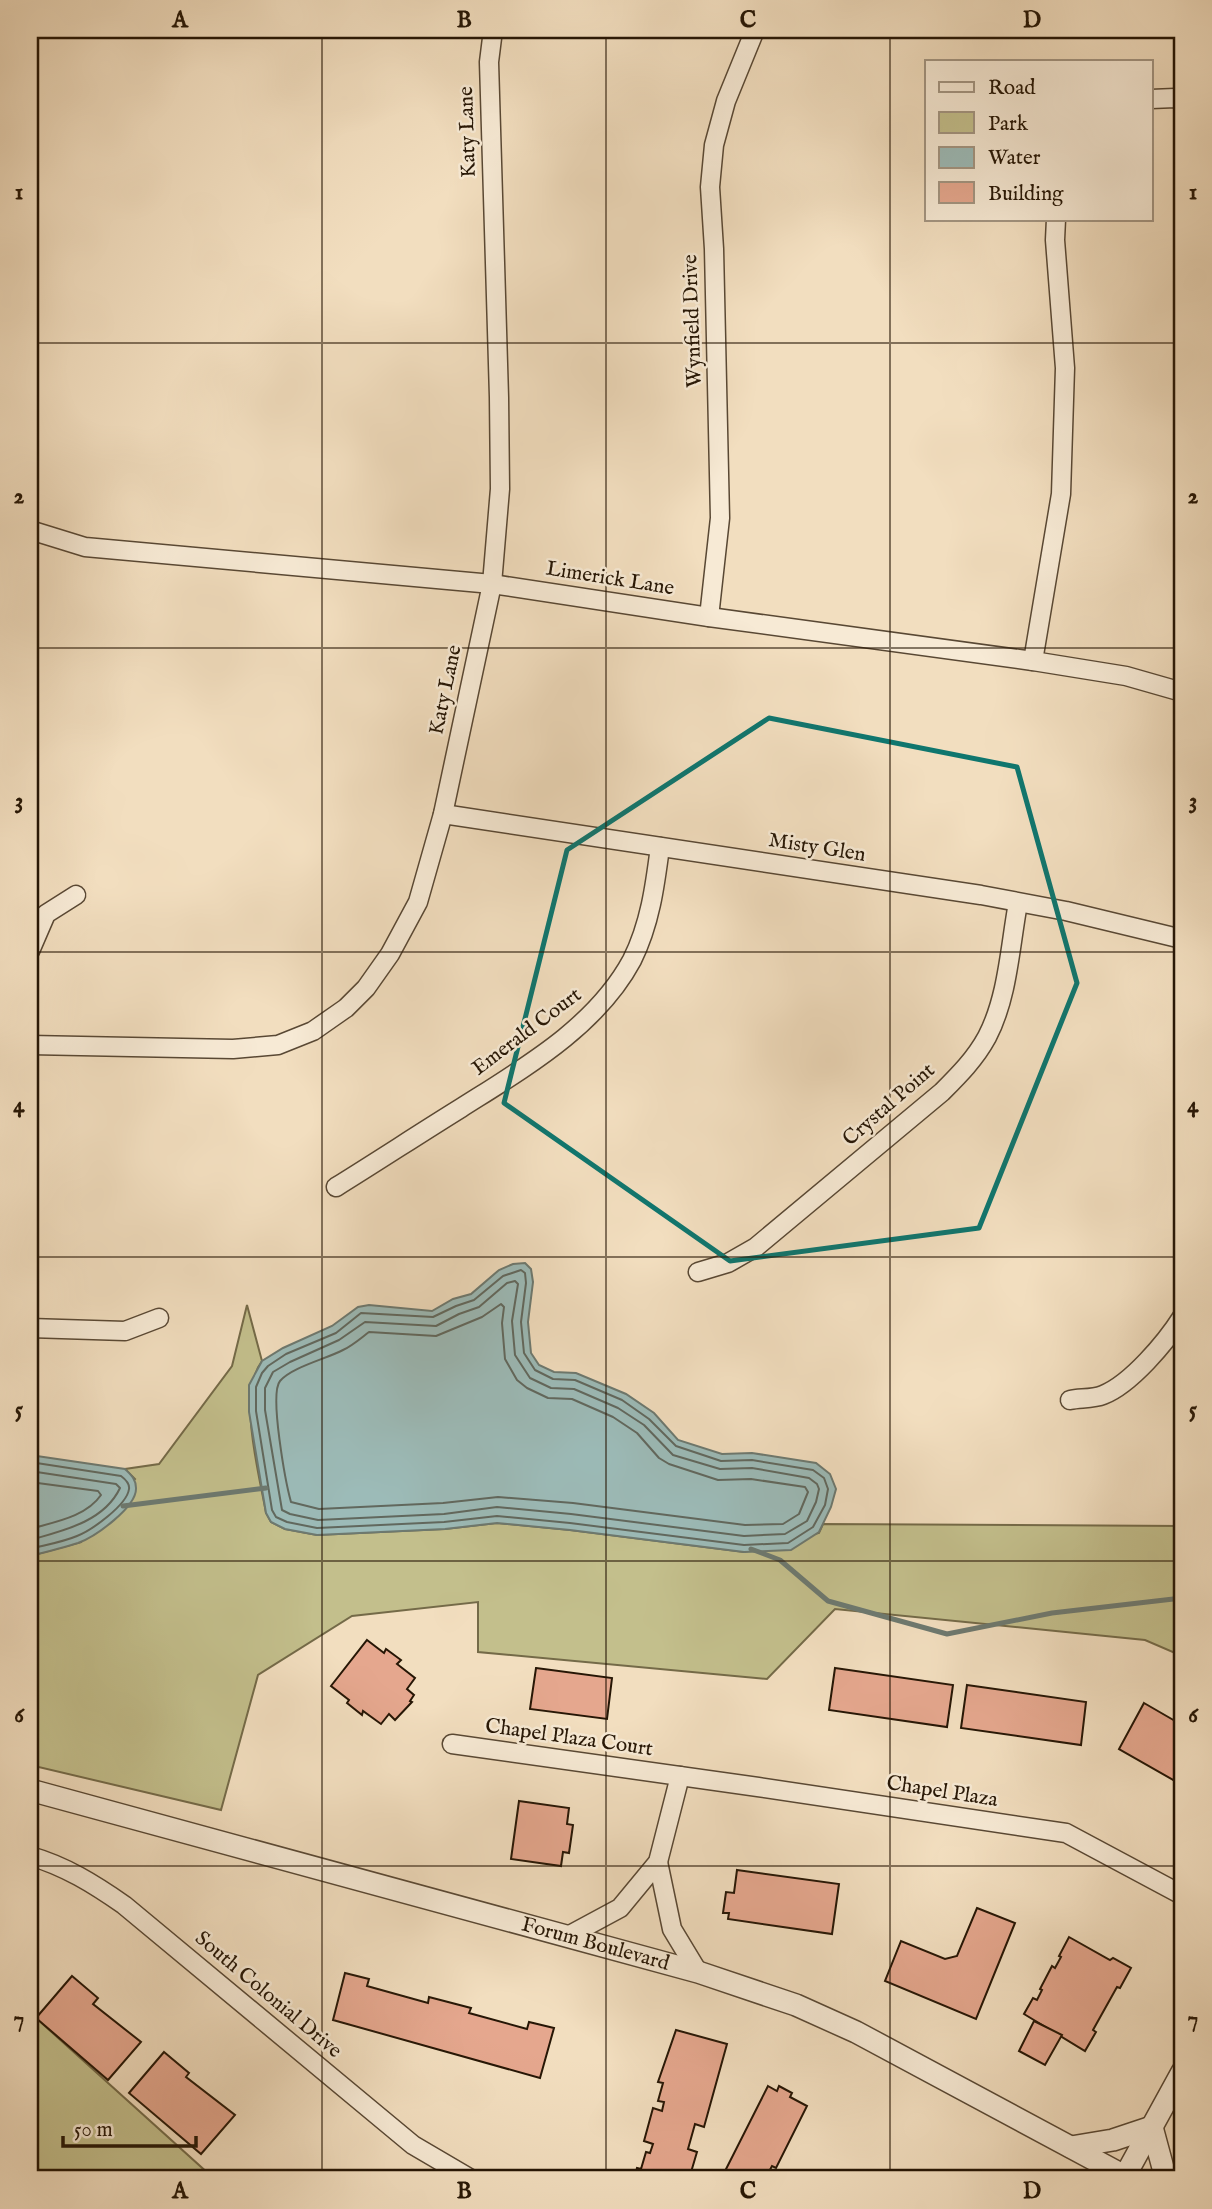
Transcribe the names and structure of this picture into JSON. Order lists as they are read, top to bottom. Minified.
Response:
{"streets":{"street":["Katy Lane","Wynfield Drive","Limerick Lane","Misty Glen","Emerald Court","Crystal Point","Chapel Plaza Court","Chapel Plaza","Forum Boulevard","South Colonial Drive"]},"crossings":[["Katy Lane","Limerick Lane"],["Katy Lane","Misty Glen"],["Wynfield Drive","Limerick Lane"],["Misty Glen","Emerald Court"],["Misty Glen","Crystal Point"],["Chapel Plaza Court","Chapel Plaza"]],"legend":["Road","Park","Water","Building"],"scale_bar":"50 m","grid":{"columns":["A","B","C","D"],"rows":["1","2","3","4","5","6","7"]}}
